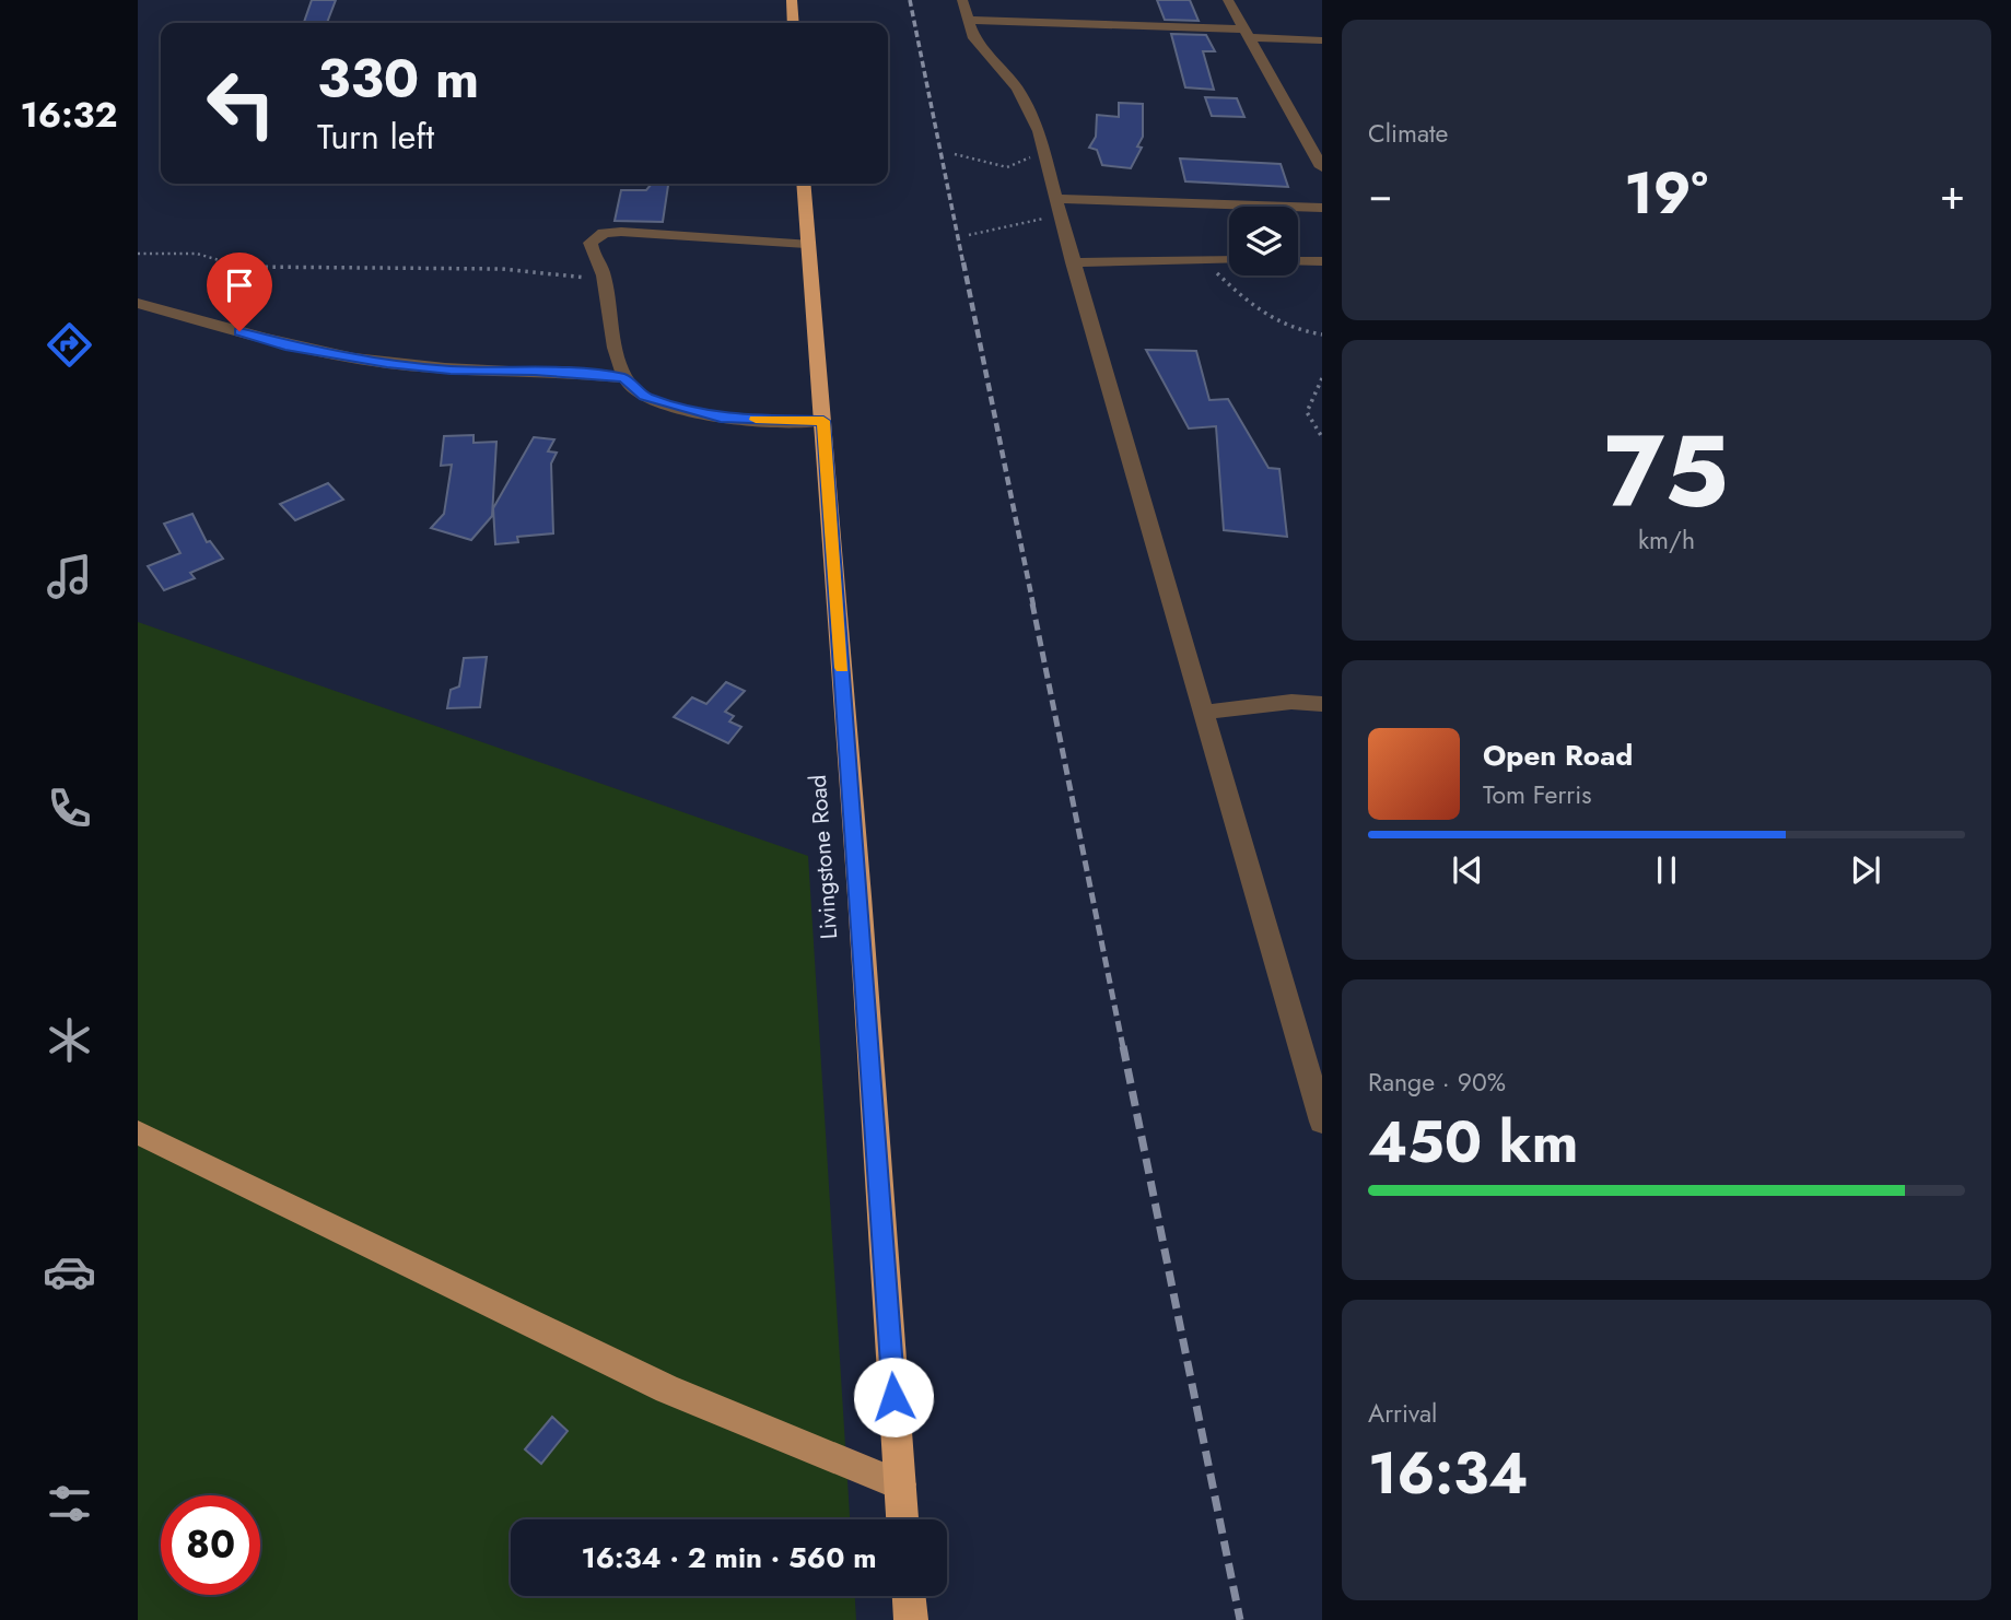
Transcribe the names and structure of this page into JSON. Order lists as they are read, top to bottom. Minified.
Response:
{"streets":{"highway":["Livingstone Road"]},"page":{"tabs":"16:32","tile":["Climate",["75","km/h"],["Range · 90%","450 km"],["Arrival","16:34"]],"turn":["330 m","Turn left"],"heat":["−","19°","+"],"song":["Open Road","Tom Ferris"],"limit":"80","trip":"16:34 · 2 min · 560 m"}}
